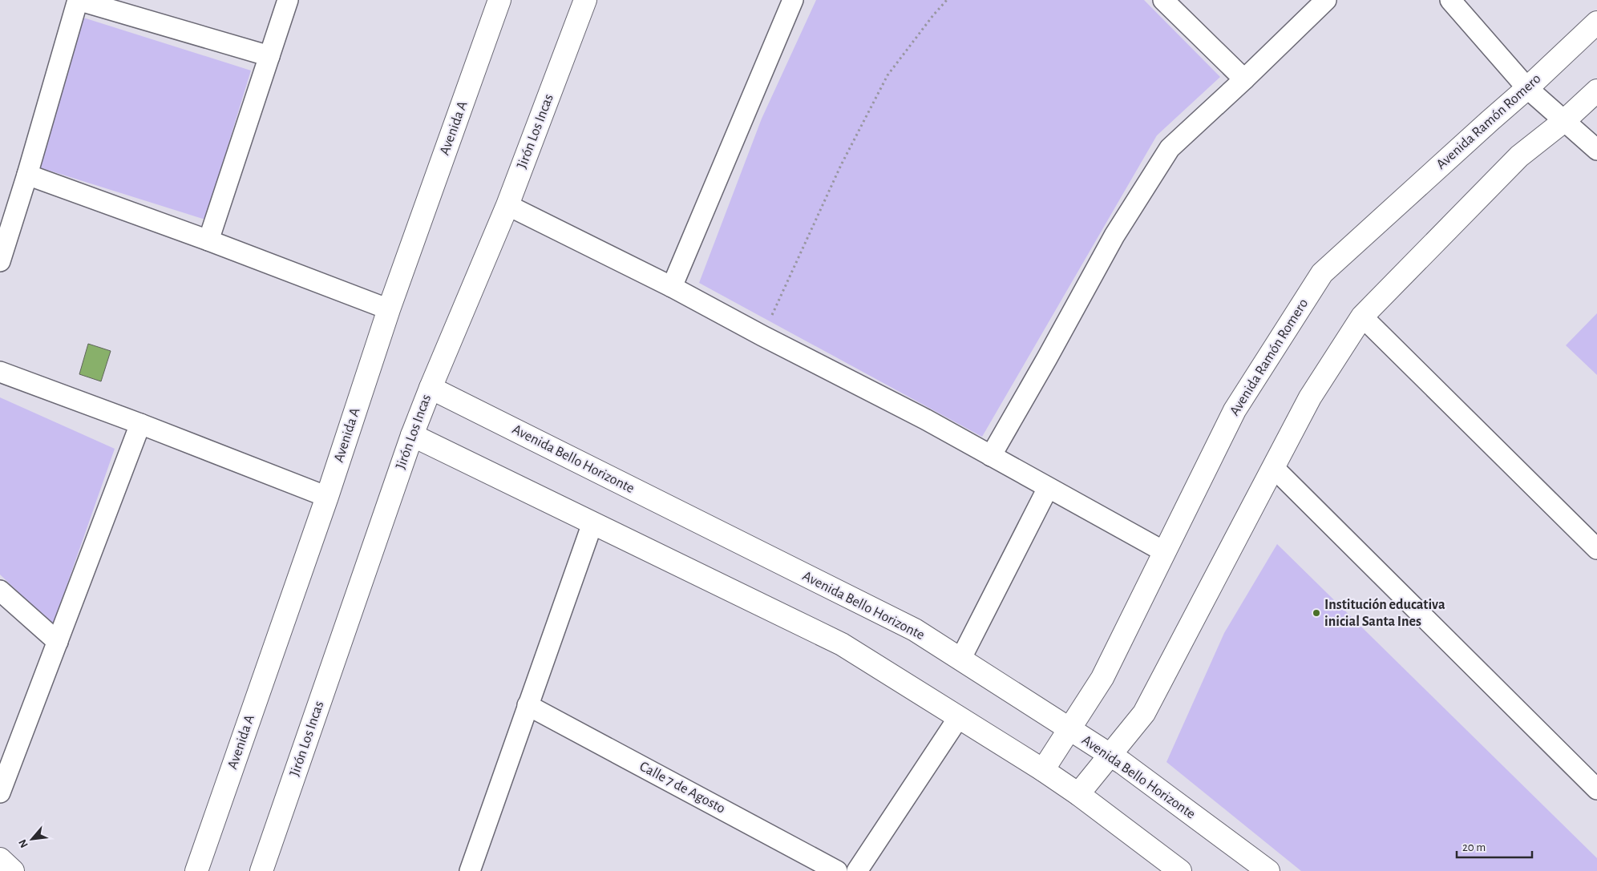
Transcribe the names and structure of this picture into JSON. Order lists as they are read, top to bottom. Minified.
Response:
{"streets":{"street":["Avenida Ramón Romero","Avenida A","Jirón Los Incas","Avenida Bello Horizonte","Calle 7 de Agosto"]},"crossings":[["Avenida Ramón Romero","Avenida Bello Horizonte"],["Jirón Los Incas","Avenida Bello Horizonte"]],"places":["Institución educativa inicial Santa Ines"],"scale_bar":"20 m","north":"bottom left"}
